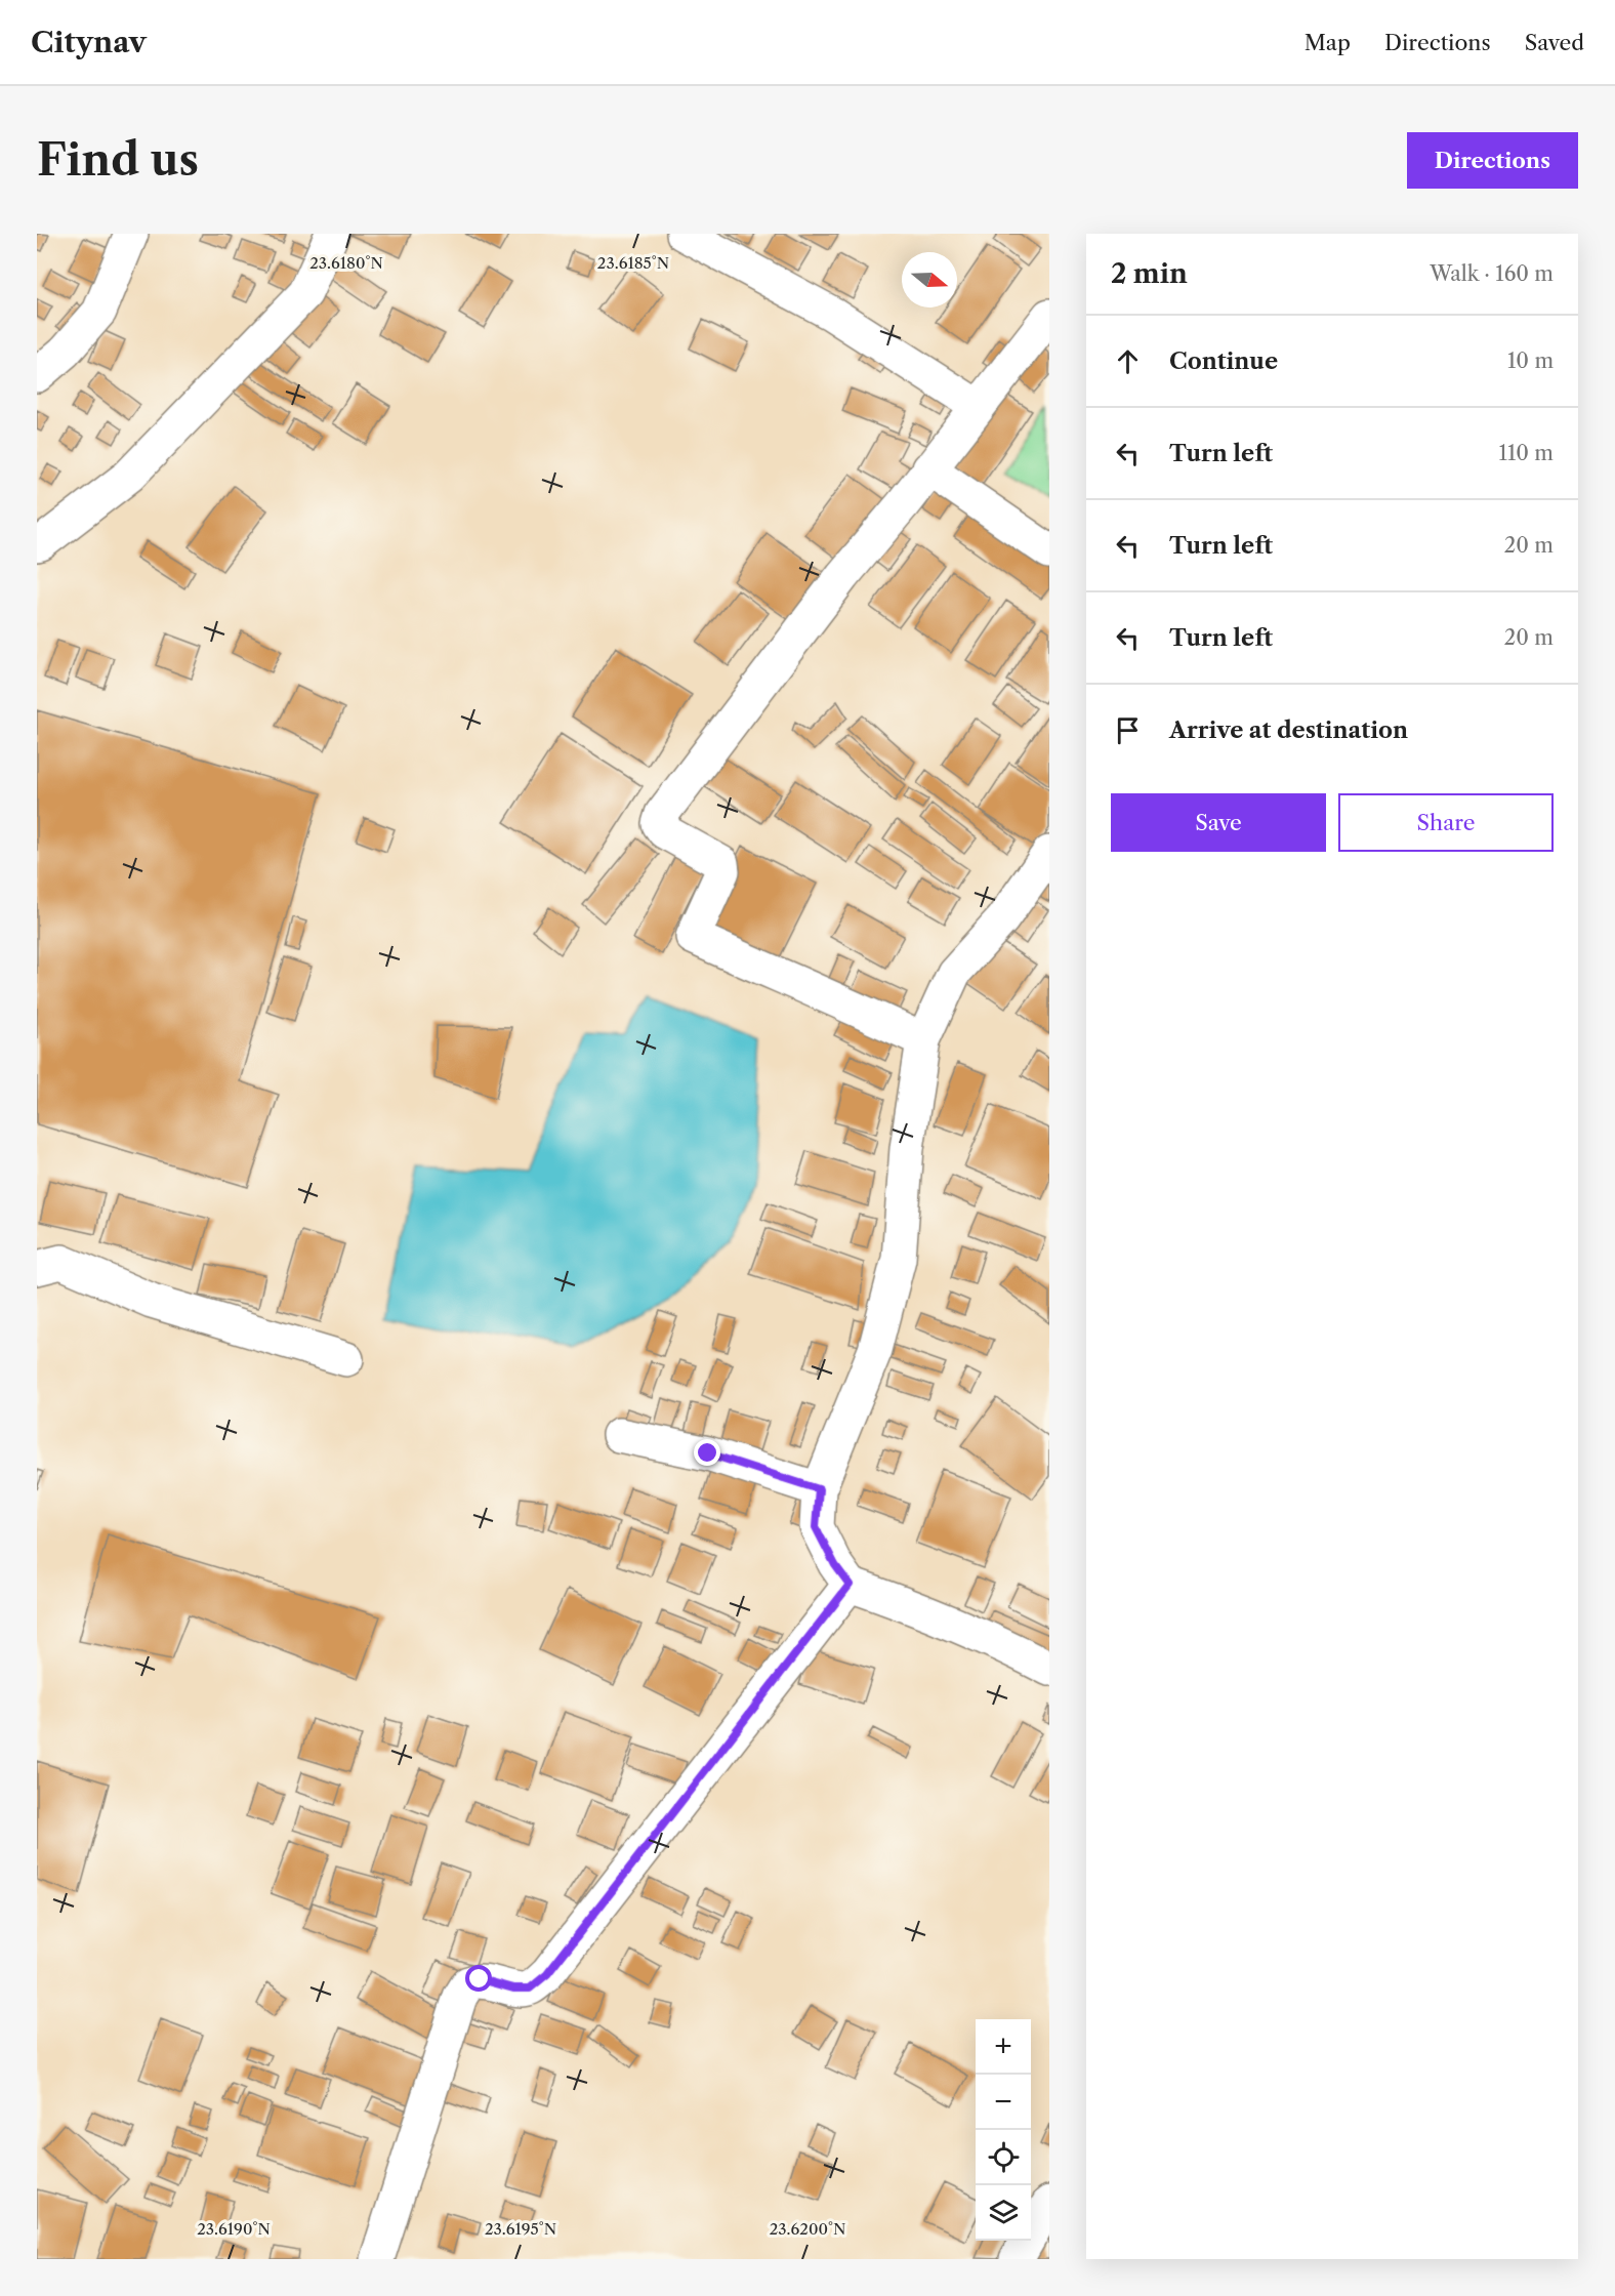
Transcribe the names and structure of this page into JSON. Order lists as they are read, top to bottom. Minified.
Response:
{"north":"right","page":{"header":"Citynav","nav":["Map","Directions","Saved"],"buttons":["Directions",["Save","Share"]],"title":"Find us","heading":["2 min","Walk · 160 m"],"list":[["Continue","10 m"],["Turn left","110 m"],["Turn left","20 m"],["Turn left","20 m"],"Arrive at destination"],"map_buttons":["+","−"]},"coordinates":["23.6180°N","23.6185°N","23.6190°N","23.6195°N","23.6200°N"]}
